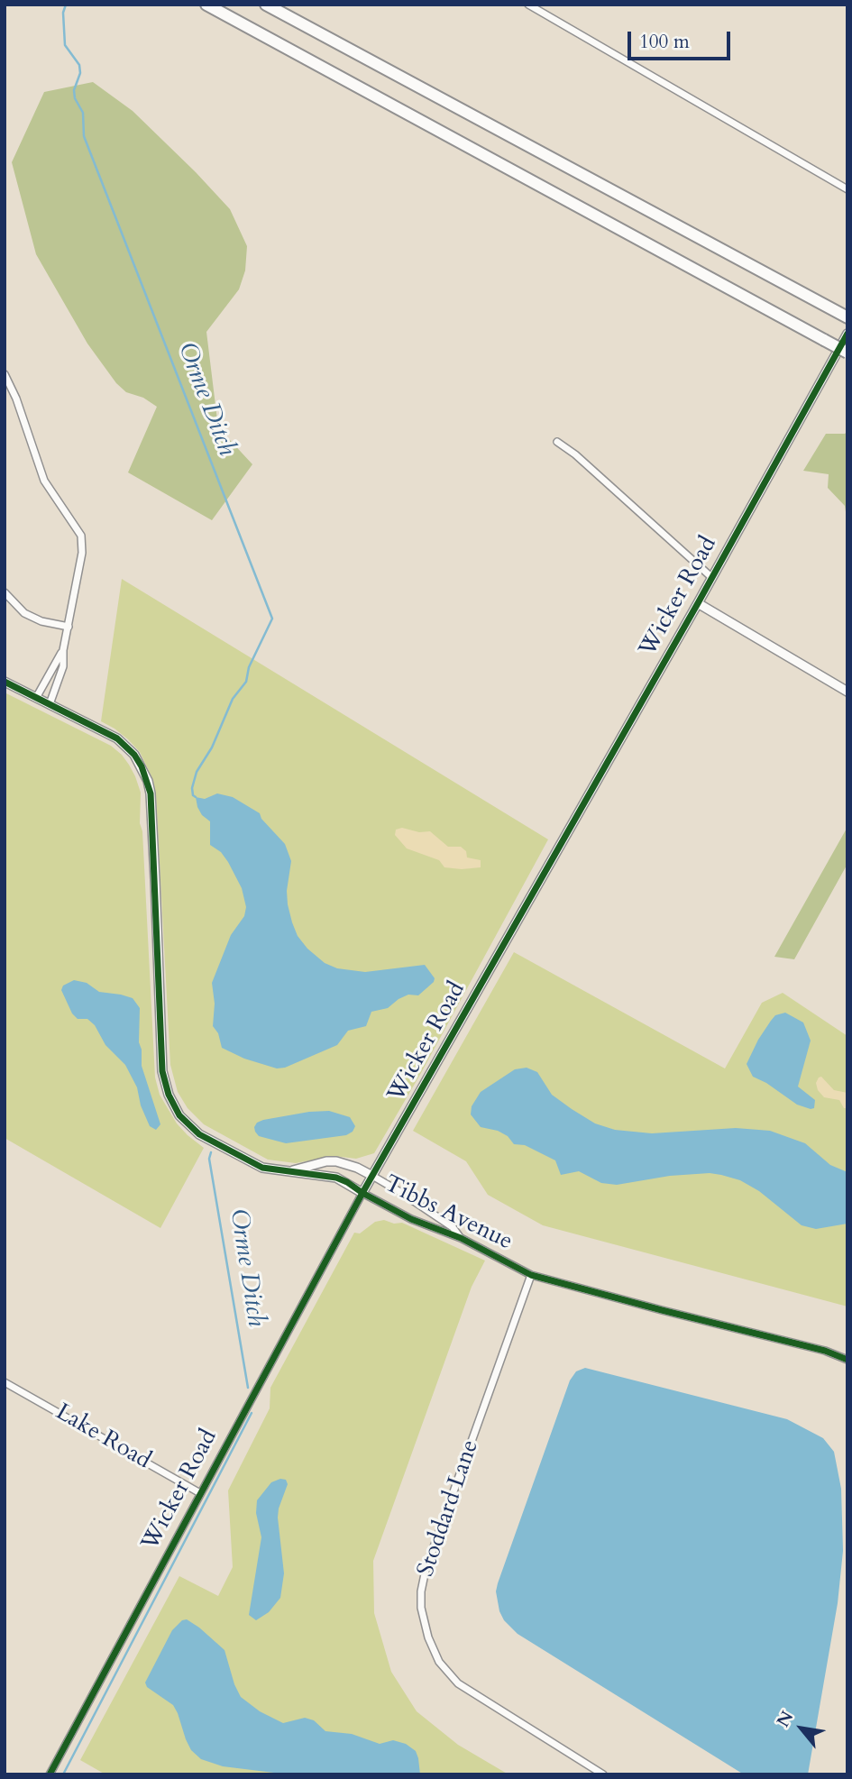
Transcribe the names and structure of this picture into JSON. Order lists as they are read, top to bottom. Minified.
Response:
{"streets":{"street":["Wicker Road","Tibbs Avenue","Lake Road","Stoddard Lane"]},"crossings":[["Wicker Road","Tibbs Avenue"],["Wicker Road","Lake Road"],["Tibbs Avenue","Stoddard Lane"]],"water":["Orme Ditch"],"scale_bar":"100 m","north":"top left"}
